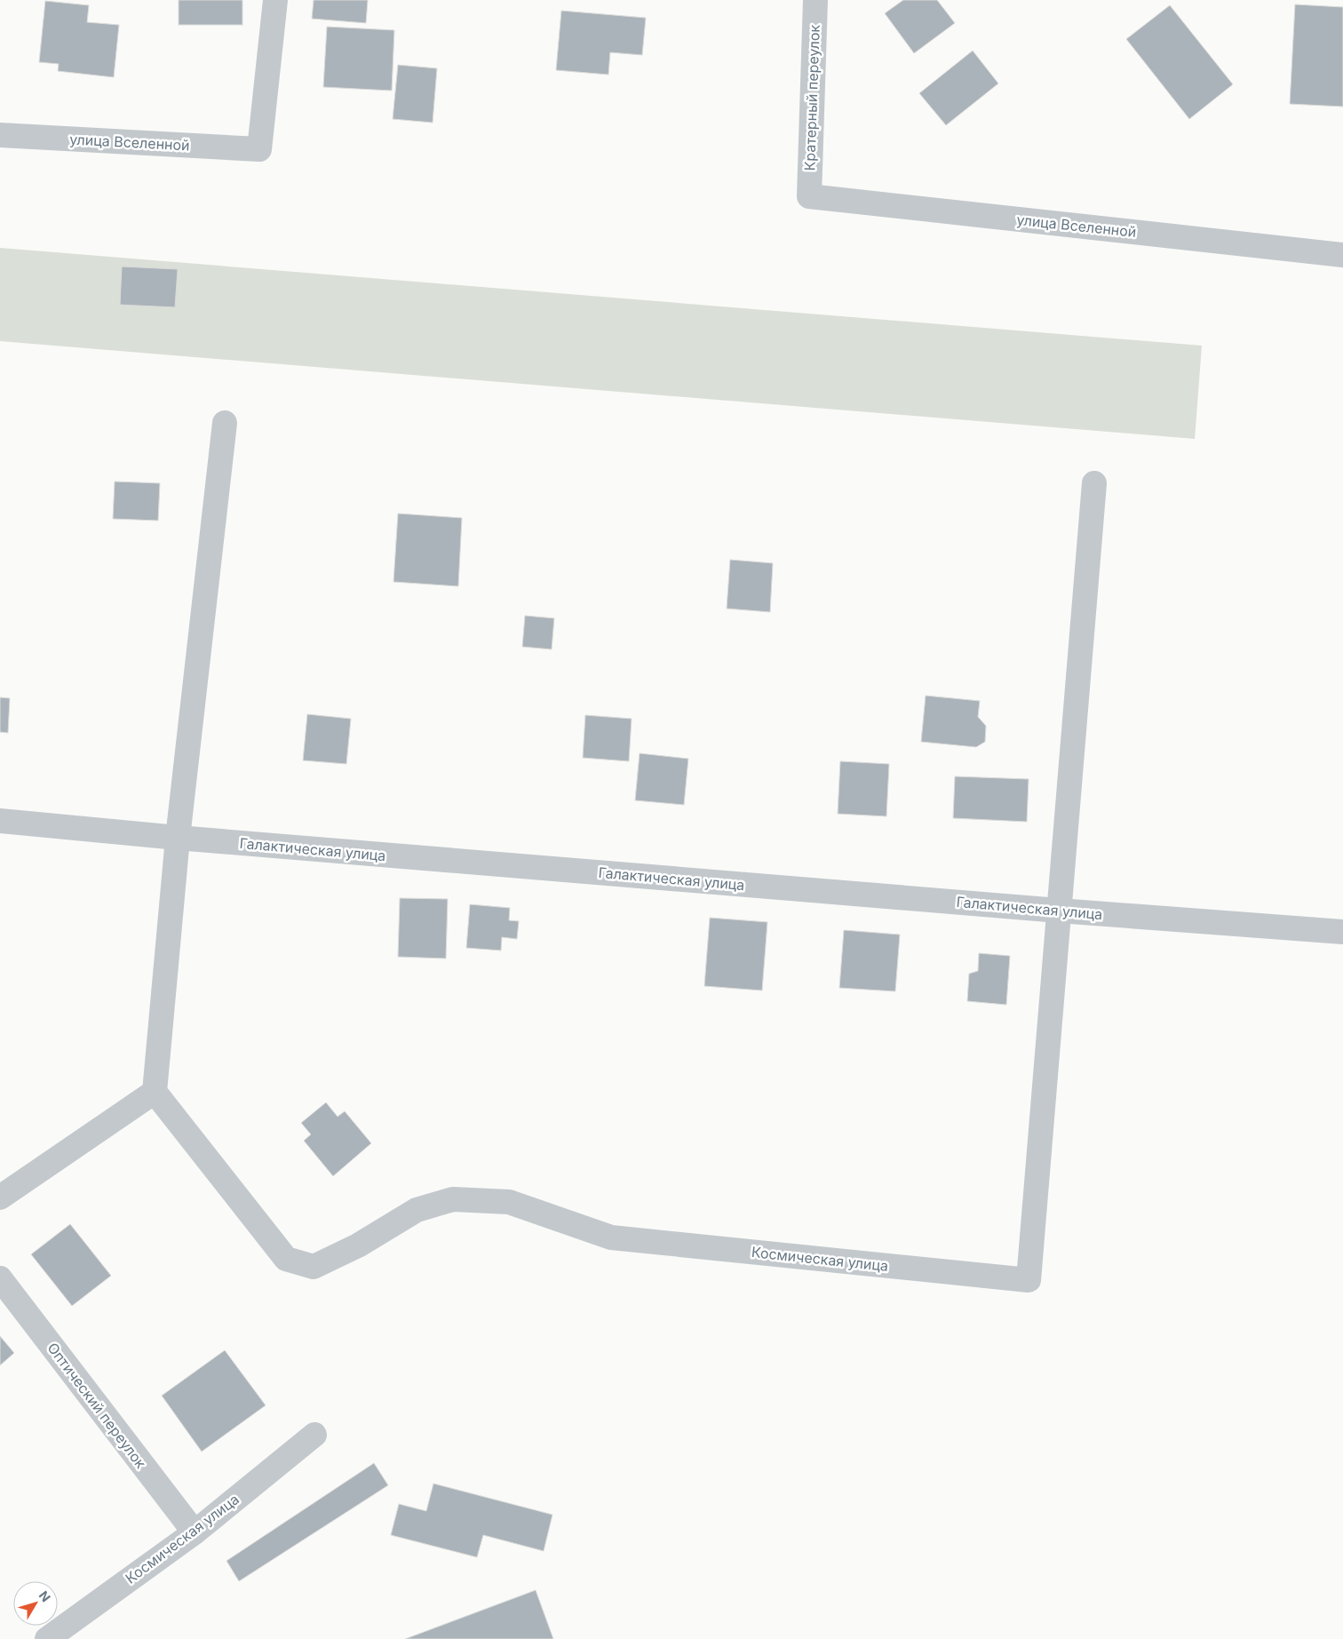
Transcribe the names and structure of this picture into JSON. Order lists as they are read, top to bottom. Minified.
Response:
{"streets":{"street":["Кратерный переулок","улица Вселенной","Галактическая улица","Космическая улица","Оптический переулок"]},"crossings":[["Кратерный переулок","улица Вселенной"],["Галактическая улица","Космическая улица"],["Космическая улица","Оптический переулок"]],"north":"top right"}
